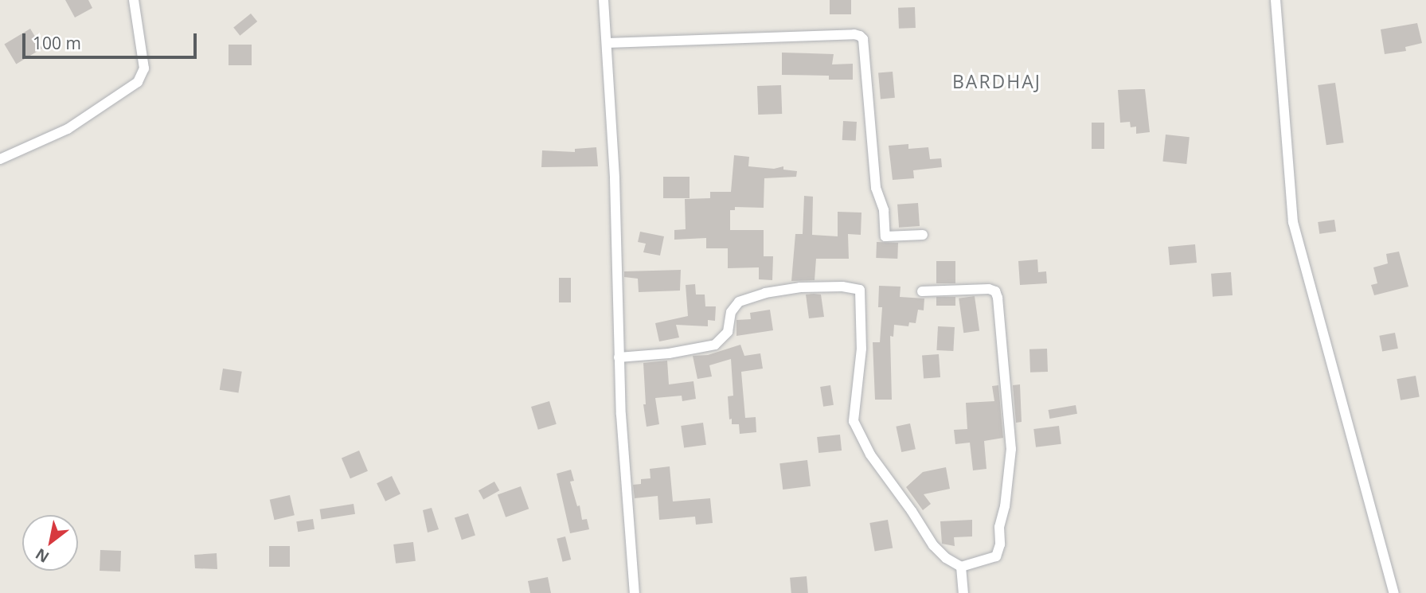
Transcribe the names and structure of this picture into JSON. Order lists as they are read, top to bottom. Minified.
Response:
{"districts":["BARDHAJ"],"scale_bar":"100 m","north":"bottom left"}
